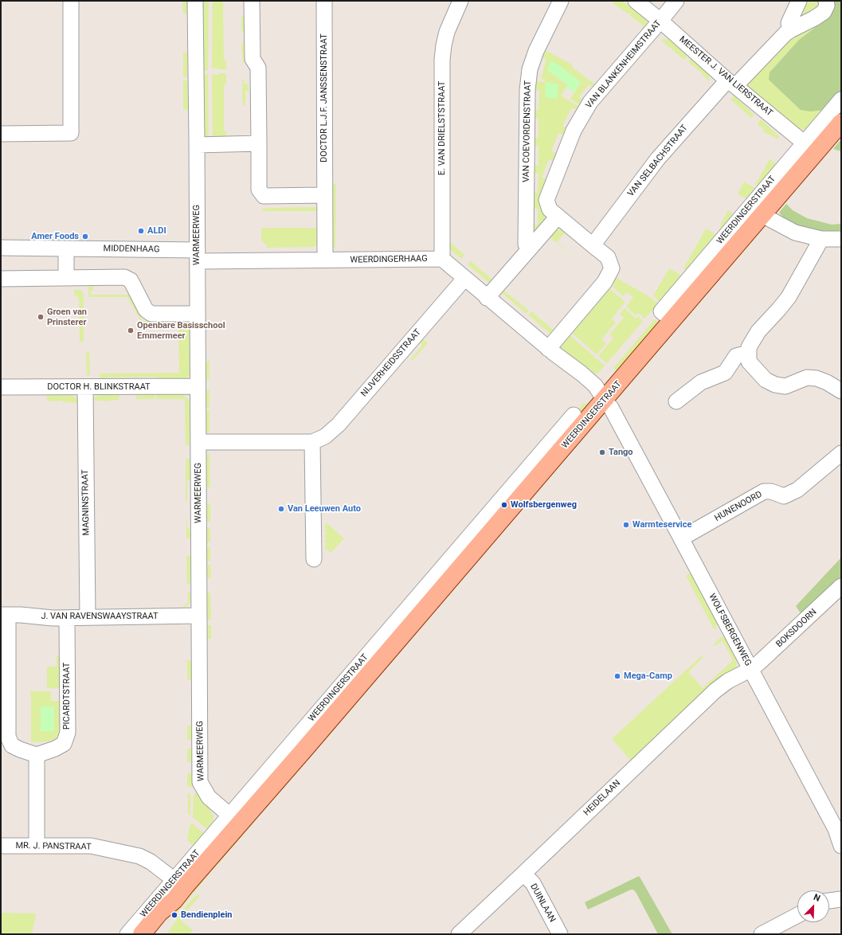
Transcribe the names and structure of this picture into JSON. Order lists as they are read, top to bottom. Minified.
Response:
{"streets":{"main road":["WEERDINGERSTRAAT"],"street":["VAN BLANKENHEIMSTRAAT","MEESTER J. VAN LIERSTRAAT","DOCTOR L.J.F. JANSSENSTRAAT","E. VAN DRIELSTSTRAAT","VAN COEVORDENSTRAAT","VAN SELBACHSTRAAT","WARMEERWEG","MIDDENHAAG","WEERDINGERHAAG","NIJVERHEIDSSTRAAT","DOCTOR H. BLINKSTRAAT","MAGNINSTRAAT","HUNENOORD","J. VAN RAVENSWAAYSTRAAT","BOKSDOORN","WOLFSBERGENWEG","PICARDTSTRAAT","HEIDELAAN","MR. J. PANSTRAAT","DUINLAAN"]},"crossings":[["VAN BLANKENHEIMSTRAAT","MEESTER J. VAN LIERSTRAAT"],["MEESTER J. VAN LIERSTRAAT","VAN SELBACHSTRAAT"],["MEESTER J. VAN LIERSTRAAT","WEERDINGERSTRAAT"],["DOCTOR L.J.F. JANSSENSTRAAT","WEERDINGERHAAG"],["E. VAN DRIELSTSTRAAT","WEERDINGERHAAG"],["WEERDINGERSTRAAT","WARMEERWEG"],["WEERDINGERSTRAAT","WOLFSBERGENWEG"],["WEERDINGERSTRAAT","MR. J. PANSTRAAT"],["WARMEERWEG","MIDDENHAAG"],["WARMEERWEG","WEERDINGERHAAG"],["WARMEERWEG","NIJVERHEIDSSTRAAT"],["WARMEERWEG","DOCTOR H. BLINKSTRAAT"],["WARMEERWEG","J. VAN RAVENSWAAYSTRAAT"],["MIDDENHAAG","WEERDINGERHAAG"],["DOCTOR H. BLINKSTRAAT","MAGNINSTRAAT"],["MAGNINSTRAAT","J. VAN RAVENSWAAYSTRAAT"],["HUNENOORD","WOLFSBERGENWEG"],["J. VAN RAVENSWAAYSTRAAT","PICARDTSTRAAT"],["BOKSDOORN","WOLFSBERGENWEG"],["BOKSDOORN","HEIDELAAN"],["WOLFSBERGENWEG","HEIDELAAN"],["HEIDELAAN","DUINLAAN"]],"places":["ALDI","Amer Foods","Groen van Prinsterer","Openbare Basisschool Emmermeer","Tango","Wolfsbergenweg","Van Leeuwen Auto","Warmteservice","Mega-Camp","Bendienplein"],"north":"top right"}
